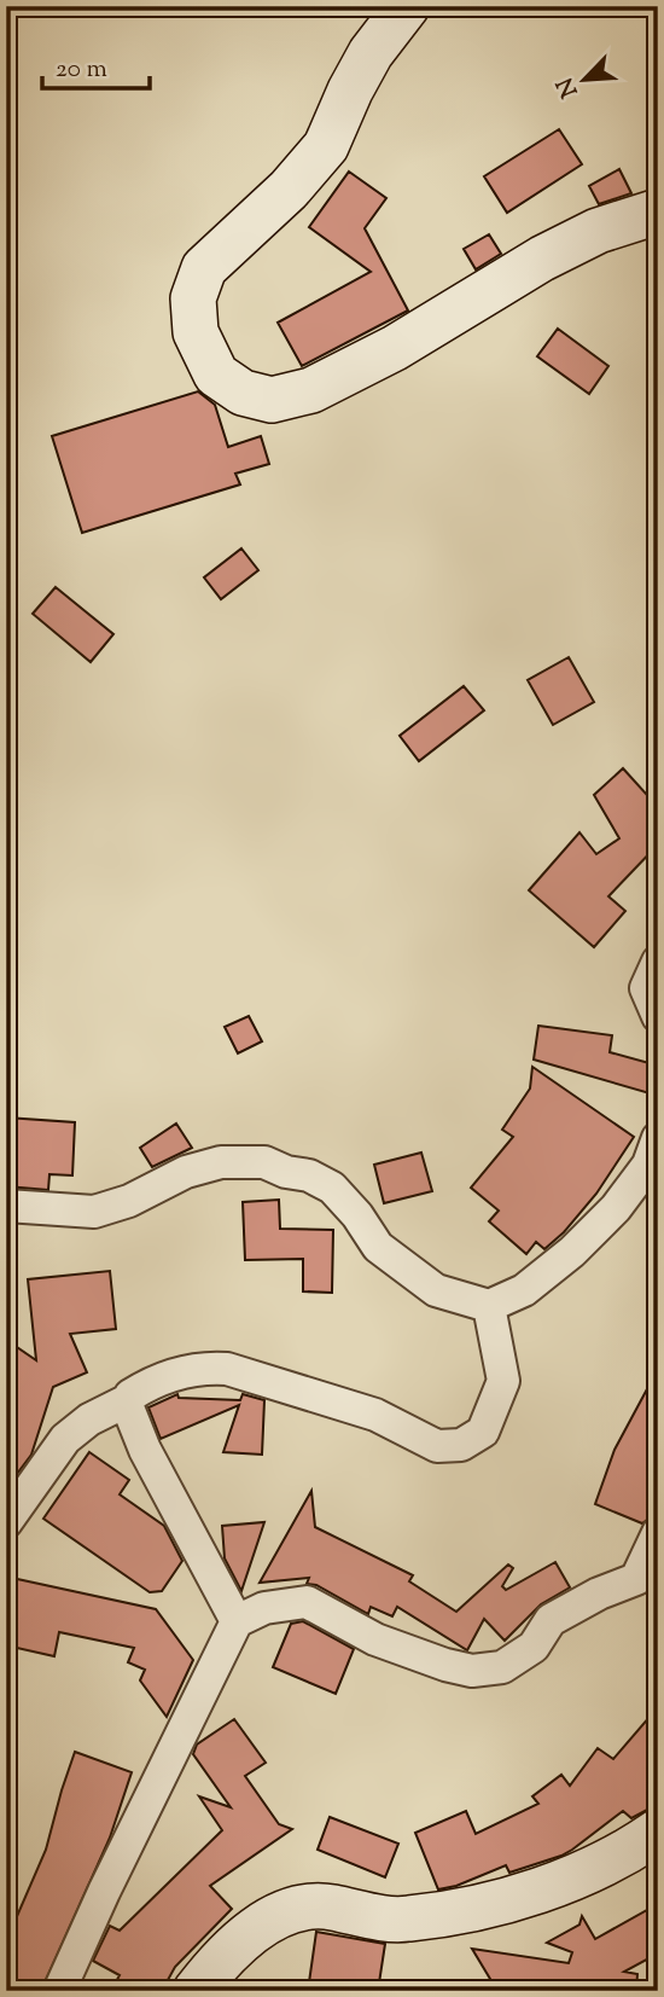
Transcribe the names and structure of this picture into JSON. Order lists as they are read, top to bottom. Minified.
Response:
{"scale_bar":"20 m","north":"bottom left"}
